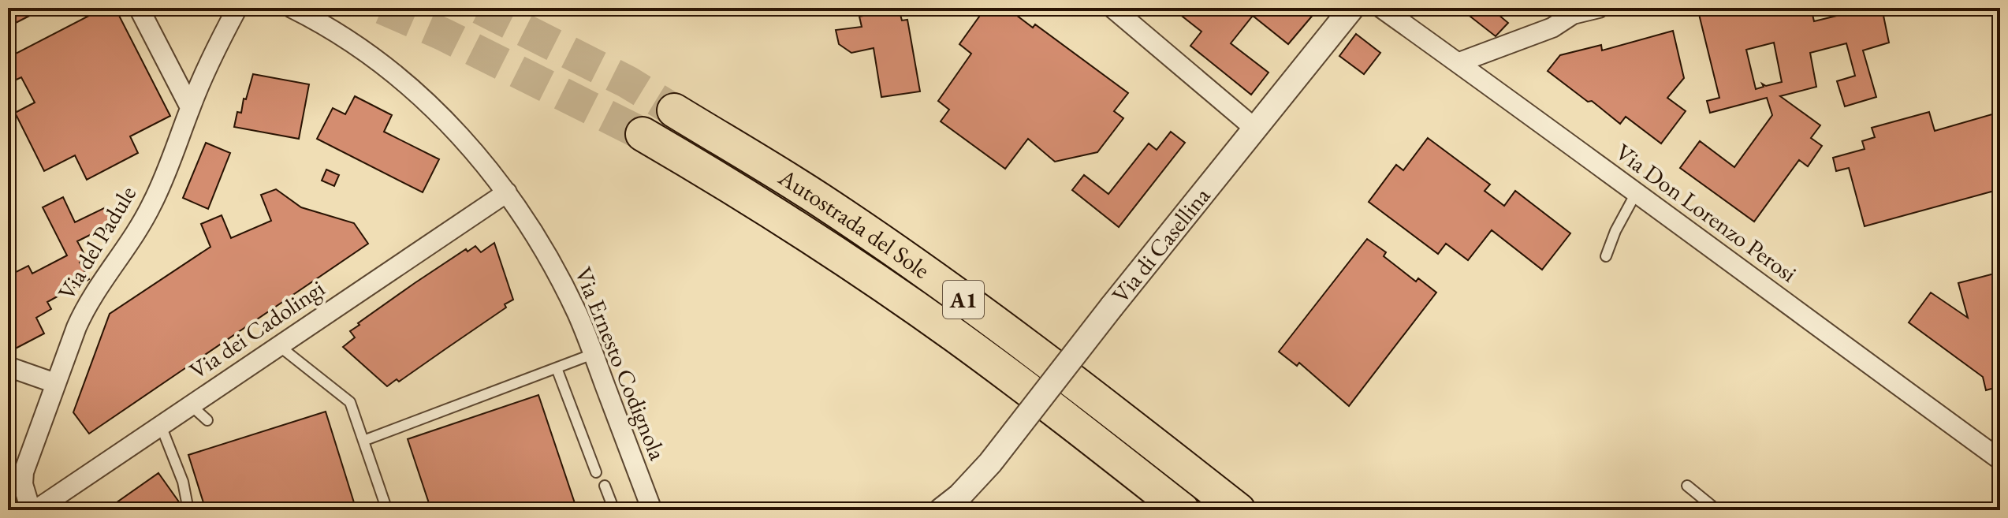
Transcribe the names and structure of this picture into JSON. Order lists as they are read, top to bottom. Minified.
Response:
{"streets":{"highway":["Autostrada del Sole","A1"],"street":["Via Don Lorenzo Perosi","Via del Padule","Via di Casellina","Via dei Cadolingi","Via Ernesto Codignola"]},"crossings":[["Via dei Cadolingi","Via Ernesto Codignola"]]}
